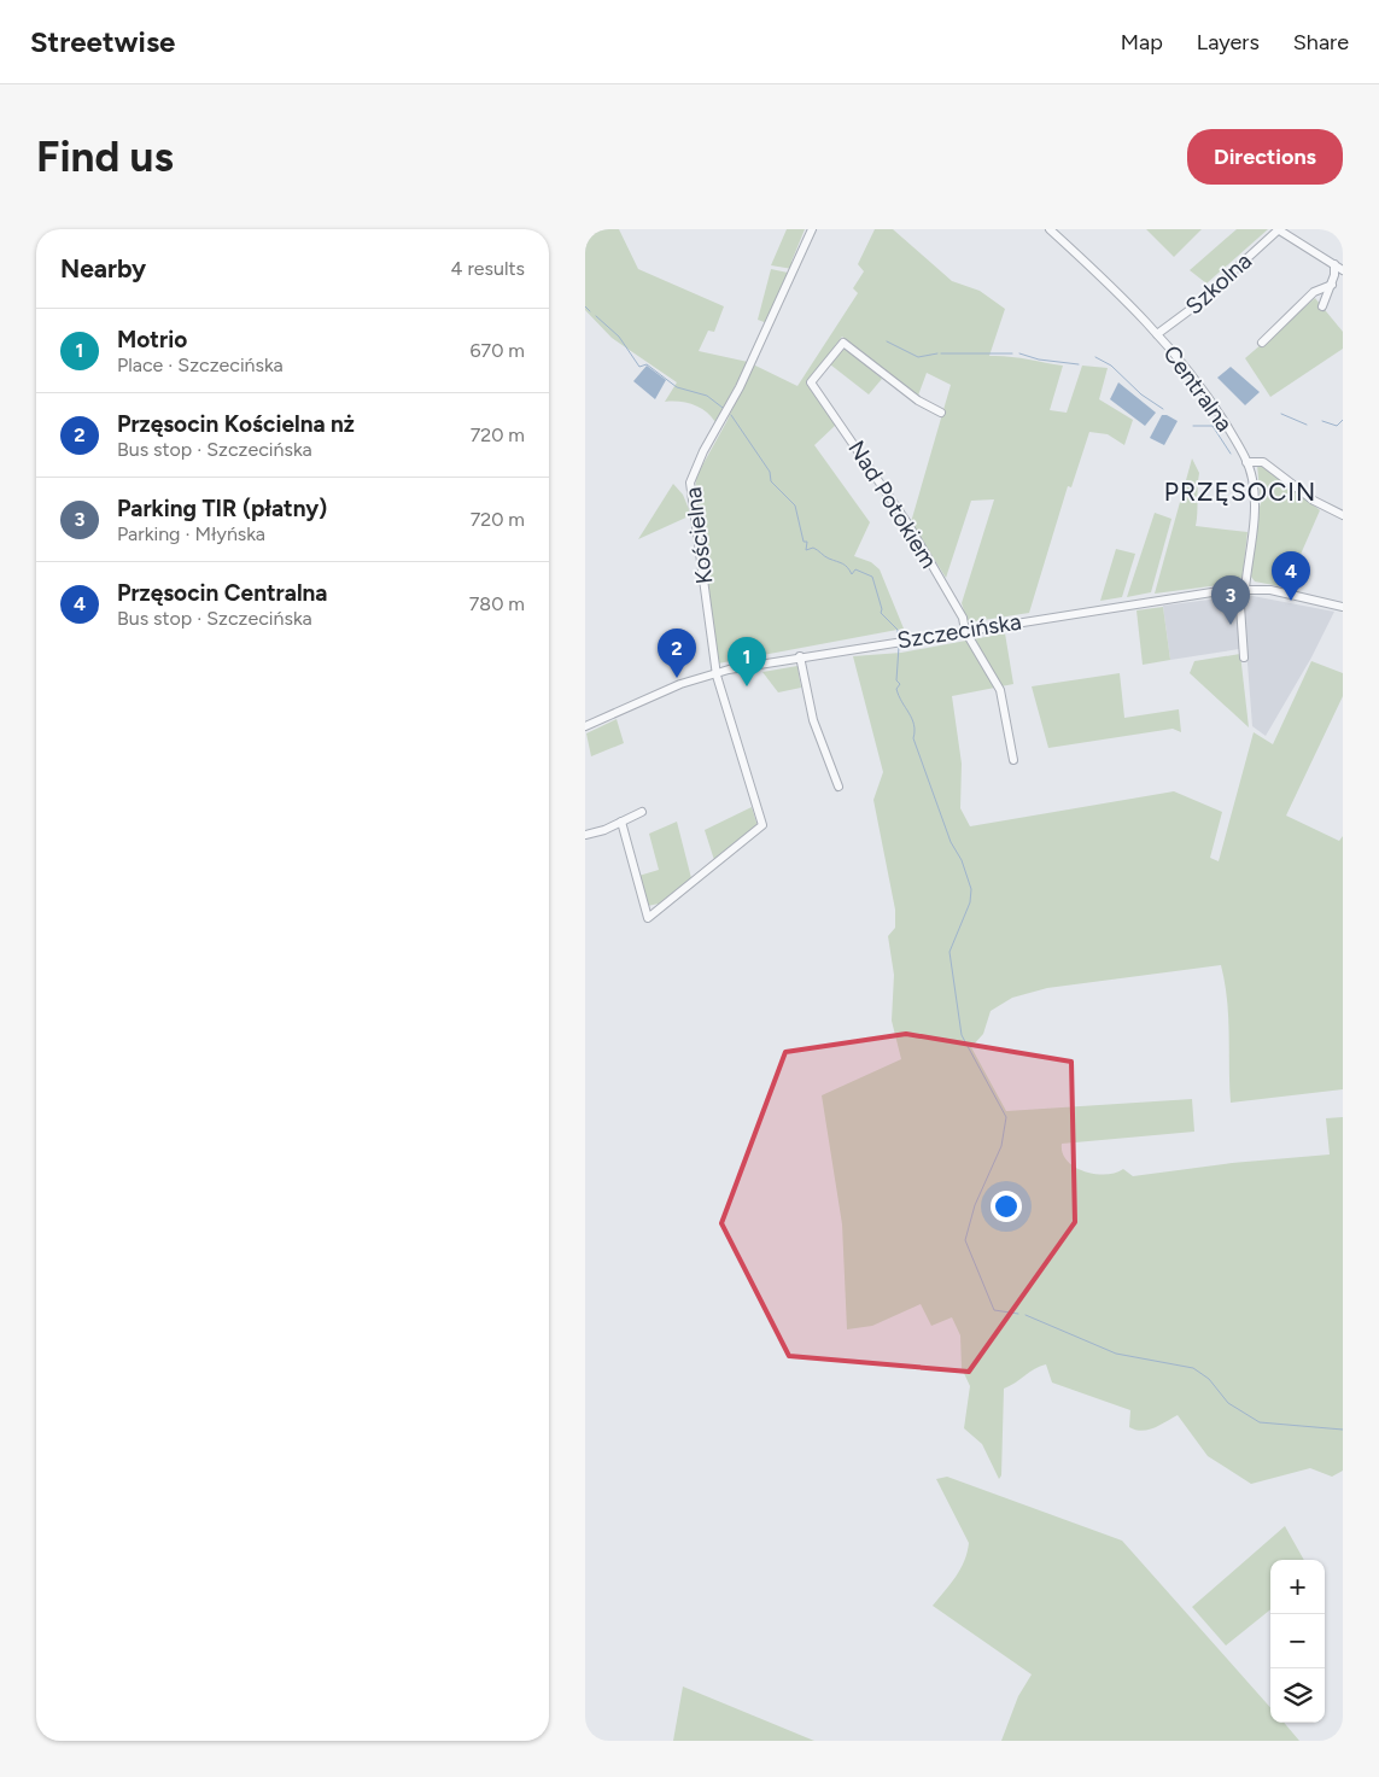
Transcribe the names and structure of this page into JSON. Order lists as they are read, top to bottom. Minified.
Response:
{"streets":{"street":["Szkolna","Centralna","Nad Potokiem","Kościelna","Szczecińska"]},"crossings":[["Szkolna","Centralna"],["Centralna","Szczecińska"],["Nad Potokiem","Szczecińska"],["Kościelna","Szczecińska"]],"districts":["PRZĘSOCIN"],"page":{"header":"Streetwise","nav":["Map","Layers","Share"],"buttons":"Directions","title":"Find us","heading":["Nearby","4 results"],"list":[{"mark":"1","name":"Motrio","note":"Place · Szczecińska","value":"670 m"},{"mark":"2","name":"Przęsocin Kościelna nż","note":"Bus stop · Szczecińska","value":"720 m"},{"mark":"3","name":"Parking TIR (płatny)","note":"Parking · Młyńska","value":"720 m"},{"mark":"4","name":"Przęsocin Centralna","note":"Bus stop · Szczecińska","value":"780 m"}],"pins":["4","3","2","1"],"map_buttons":["+","−"]}}
